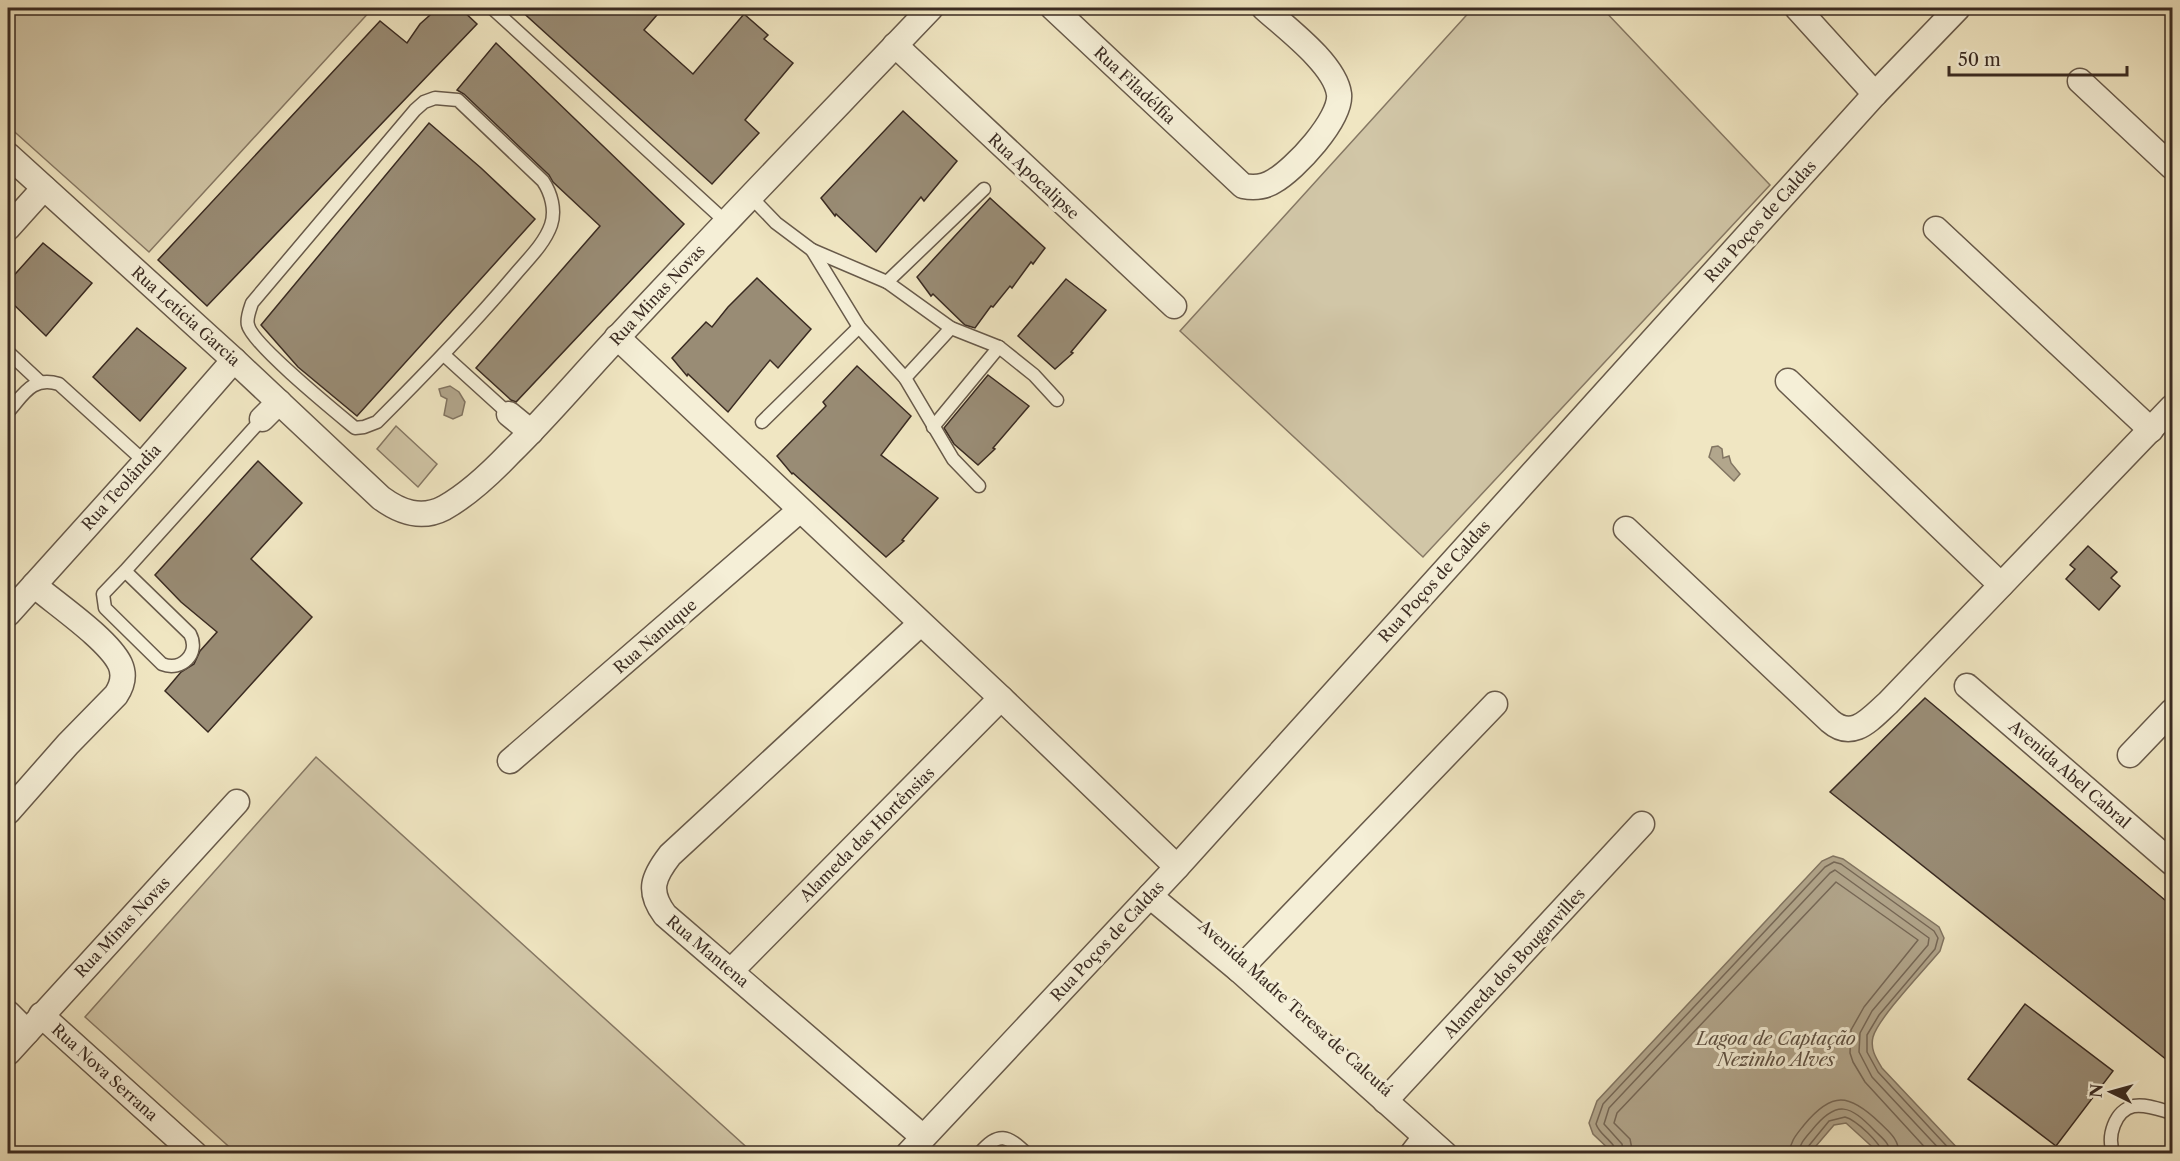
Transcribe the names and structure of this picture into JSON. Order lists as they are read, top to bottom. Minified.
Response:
{"streets":{"street":["Rua Filadélfia","Rua Apocalipse","Rua Poços de Caldas","Rua Minas Novas","Rua Letícia Garcia","Rua Teolândia","Rua Nanuque","Avenida Abel Cabral","Alameda das Hortênsias","Rua Mantena","Alameda dos Bouganvilles","Avenida Madre Teresa de Calcutá","Rua Nova Serrana"]},"crossings":[["Rua Apocalipse","Rua Minas Novas"],["Rua Poços de Caldas","Rua Mantena"],["Rua Poços de Caldas","Avenida Madre Teresa de Calcutá"],["Rua Minas Novas","Rua Letícia Garcia"],["Rua Minas Novas","Rua Nova Serrana"],["Rua Letícia Garcia","Rua Teolândia"],["Alameda das Hortênsias","Rua Mantena"],["Alameda dos Bouganvilles","Avenida Madre Teresa de Calcutá"]],"water":["Lagoa de Captação Nezinho Alves"],"scale_bar":"50 m","north":"left"}
